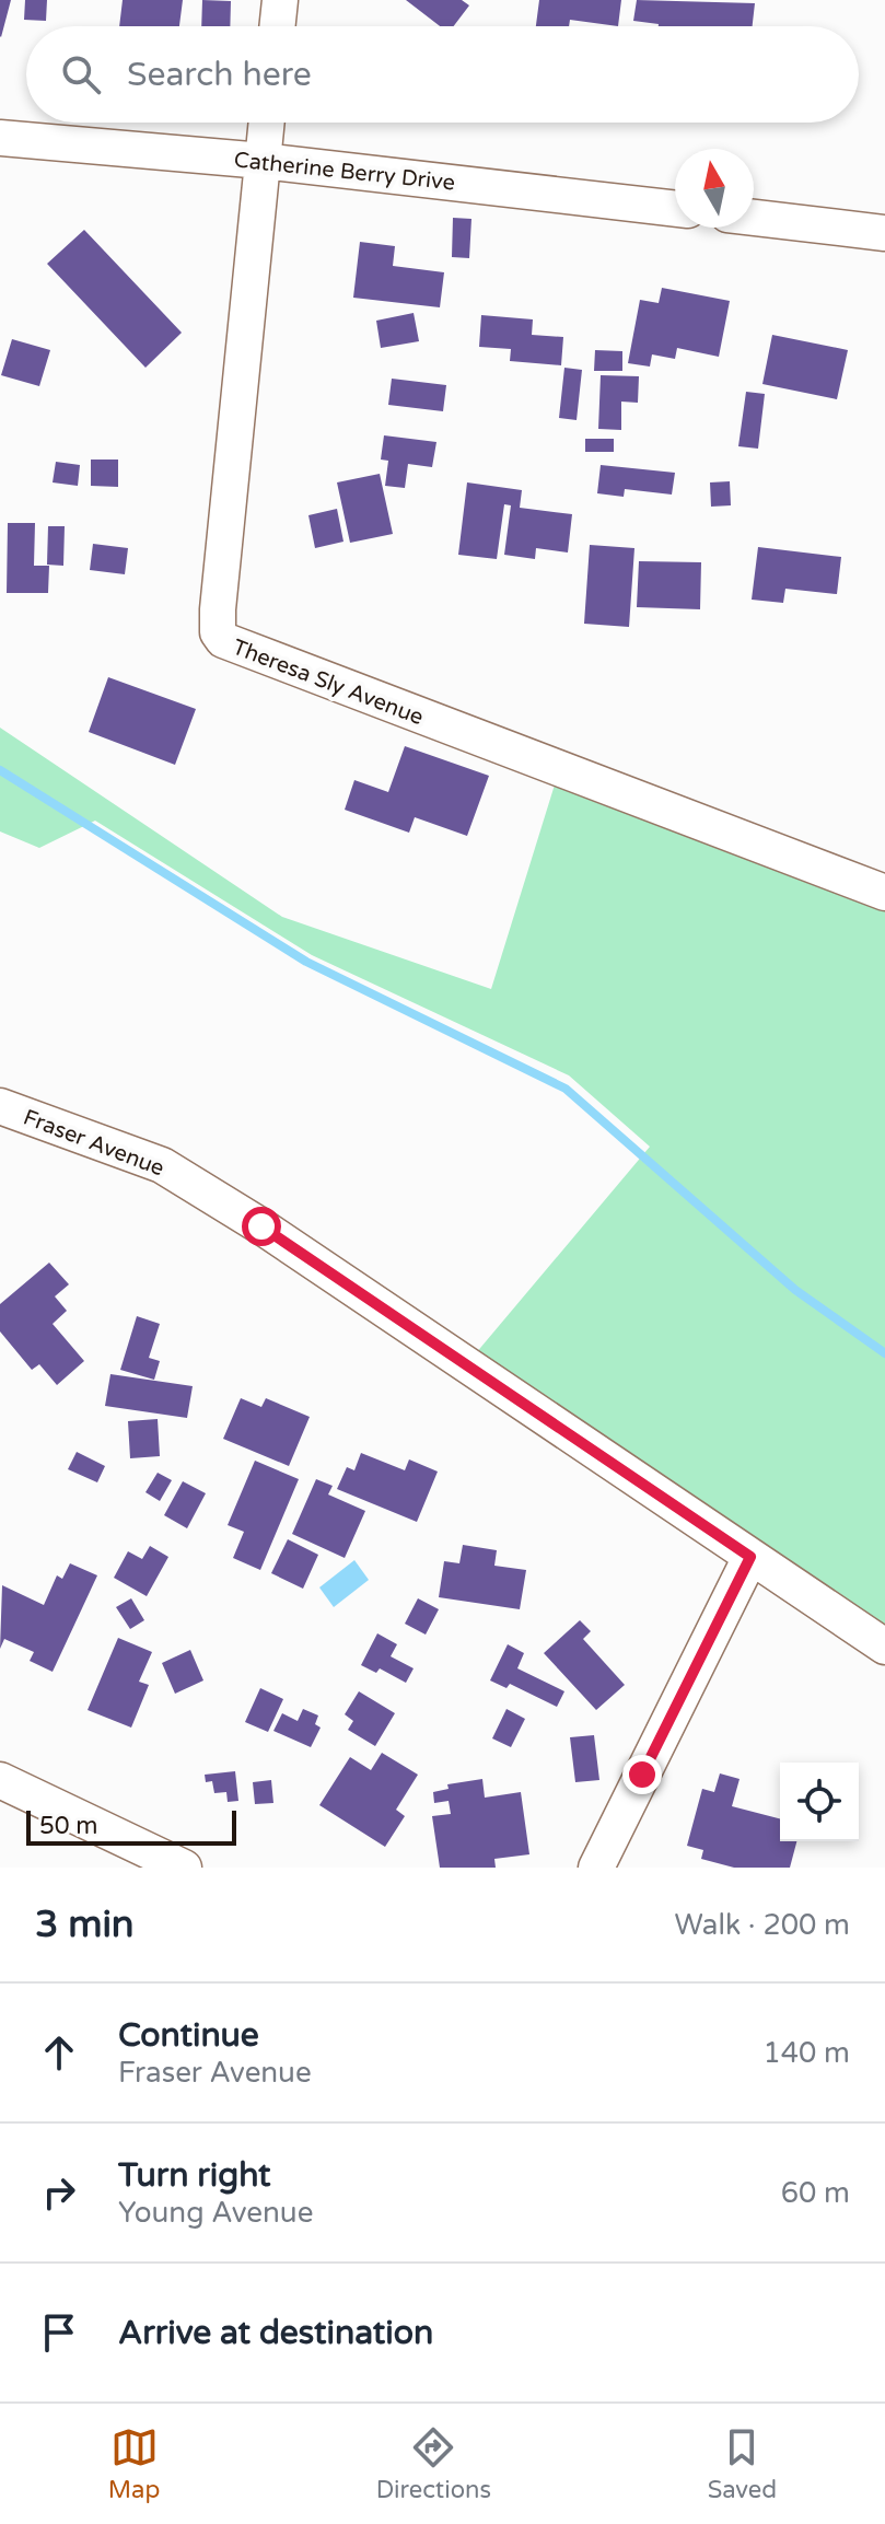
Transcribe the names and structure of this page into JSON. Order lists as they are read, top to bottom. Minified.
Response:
{"streets":{"street":["Catherine Berry Drive","Theresa Sly Avenue","Fraser Avenue"]},"crossings":[["Catherine Berry Drive","Theresa Sly Avenue"]],"scale_bar":"50 m","north":"top","page":{"search":"Search here","scale":"50 m","heading":["3 min","Walk · 200 m"],"list":[["Continue","Fraser Avenue","140 m"],["Turn right","Young Avenue","60 m"],"Arrive at destination"],"nav":["Map","Directions","Saved"]}}
